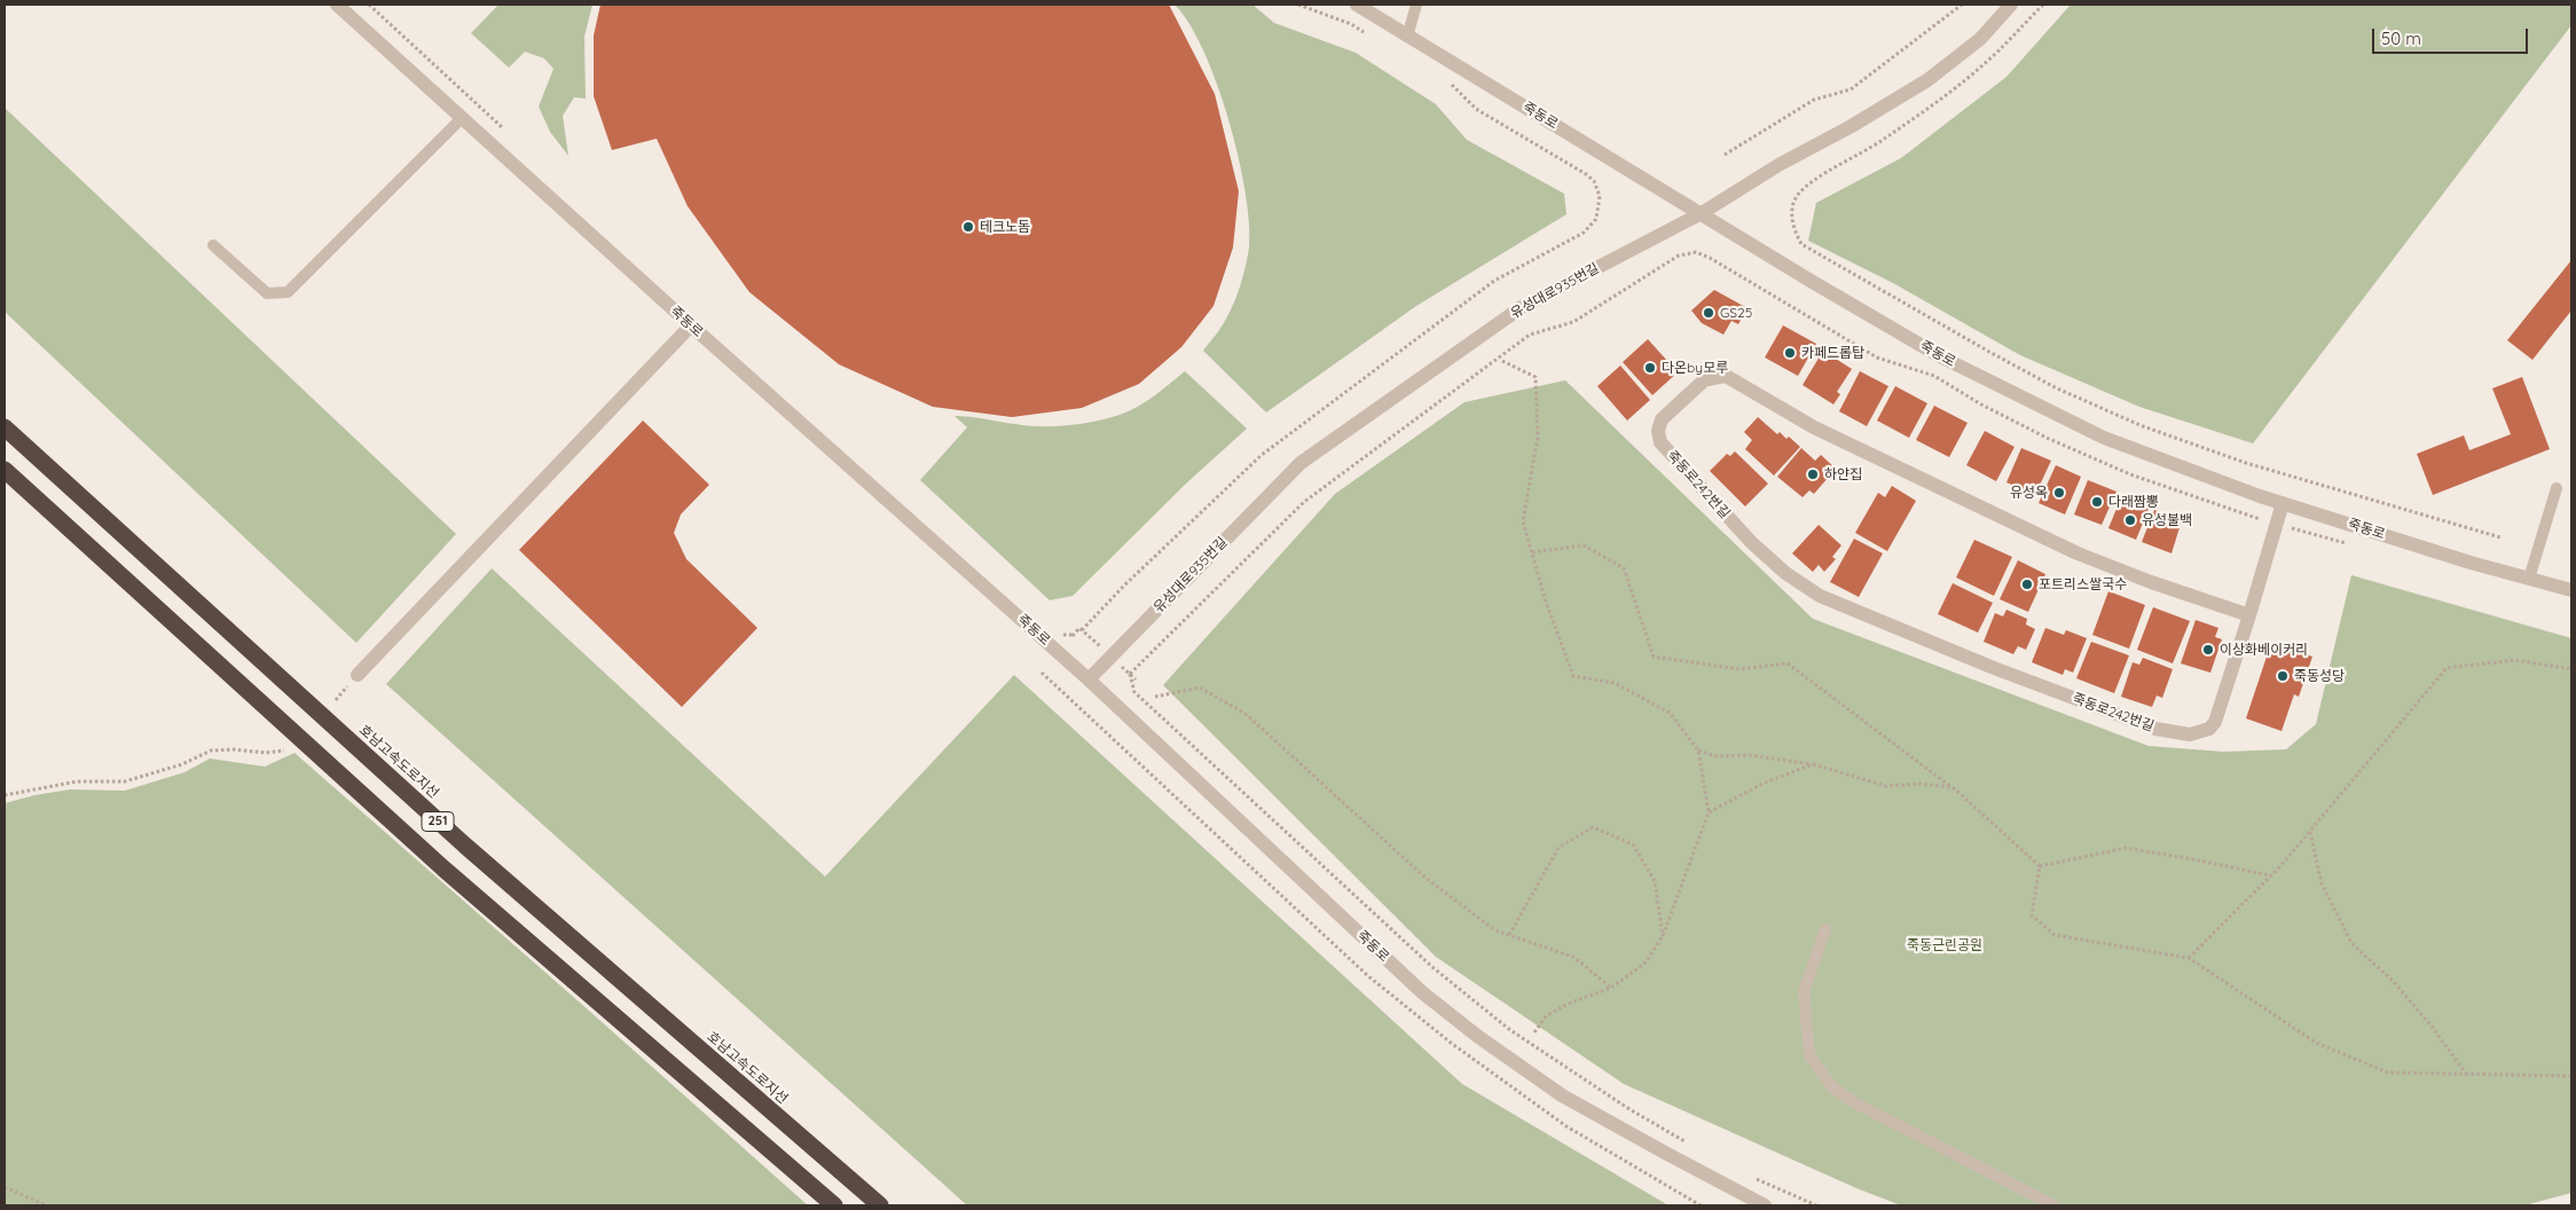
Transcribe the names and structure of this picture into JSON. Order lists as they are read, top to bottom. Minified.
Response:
{"streets":{"highway":["호남고속도로지선","251"],"street":["죽동로","유성대로935번길","죽동로242번길"]},"crossings":[["죽동로","유성대로935번길"],["죽동로","죽동로242번길"]],"parks":["죽동근린공원"],"places":["테크노돔","GS25","카페드롭탑","다온by모루","하얀집","유성옥","다래짬뽕","유성불백","포트리스쌀국수","이상화베이커리","죽동성당"],"scale_bar":"50 m"}
